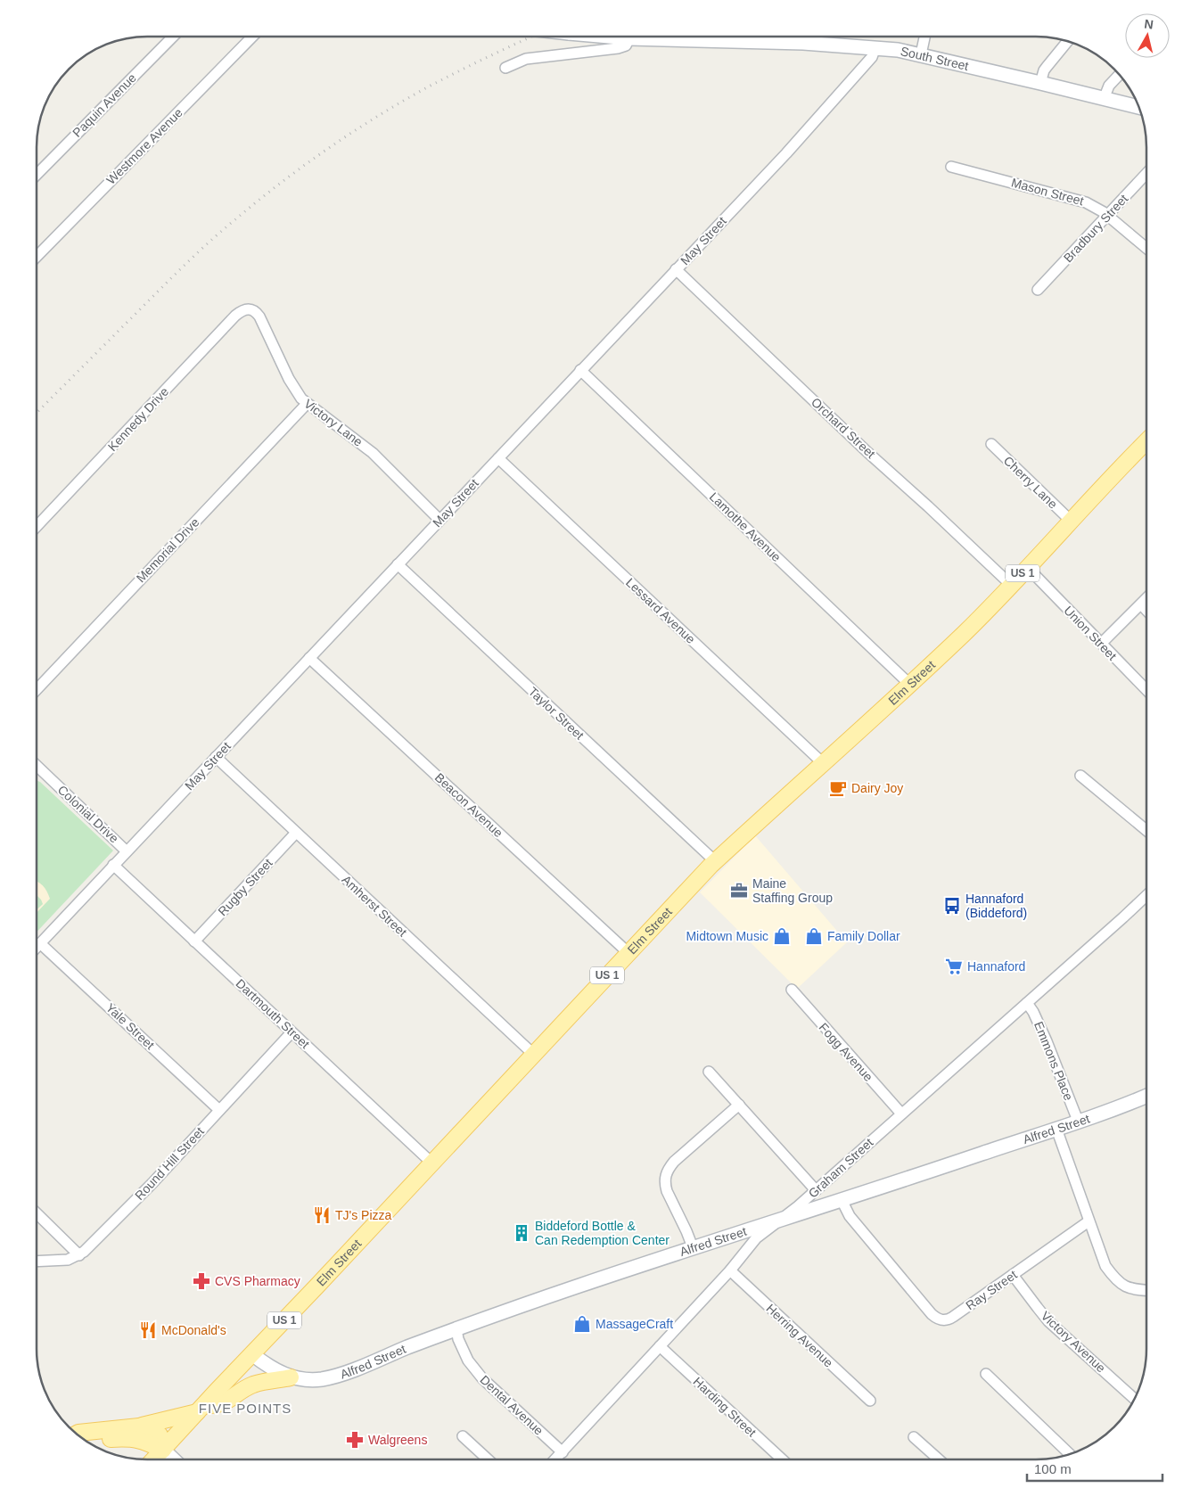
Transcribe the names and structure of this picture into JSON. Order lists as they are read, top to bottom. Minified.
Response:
{"streets":{"main road":["South Street","US 1","Elm Street","Alfred Street"],"street":["Paquin Avenue","Westmore Avenue","Mason Street","Bradbury Street","May Street","Kennedy Drive","Victory Lane","Orchard Street","Cherry Lane","Lamothe Avenue","Memorial Drive","Lessard Avenue","Union Street","Taylor Street","Beacon Avenue","Colonial Drive","Rugby Street","Amherst Street","Dartmouth Street","Yale Street","Fogg Avenue","Emmons Place","Round Hill Street","Graham Street","Ray Street","Herring Avenue","Victory Avenue","Dental Avenue","Harding Street"]},"crossings":[["South Street","May Street"],["Mason Street","Bradbury Street"],["May Street","Victory Lane"],["May Street","Orchard Street"],["May Street","Lamothe Avenue"],["May Street","Lessard Avenue"],["May Street","Taylor Street"],["May Street","Beacon Avenue"],["May Street","Colonial Drive"],["May Street","Amherst Street"],["May Street","Dartmouth Street"],["May Street","Yale Street"],["Kennedy Drive","Victory Lane"],["Victory Lane","Memorial Drive"],["Orchard Street","Elm Street"],["Cherry Lane","Elm Street"],["Lamothe Avenue","Elm Street"],["Lessard Avenue","Elm Street"],["Union Street","Elm Street"],["Elm Street","Taylor Street"],["Elm Street","Beacon Avenue"],["Elm Street","Amherst Street"],["Elm Street","Dartmouth Street"],["Elm Street","Alfred Street"],["Rugby Street","Amherst Street"],["Rugby Street","Dartmouth Street"],["Dartmouth Street","Round Hill Street"],["Yale Street","Round Hill Street"],["Fogg Avenue","Graham Street"],["Emmons Place","Alfred Street"],["Emmons Place","Graham Street"],["Alfred Street","Graham Street"],["Alfred Street","Ray Street"],["Alfred Street","Dental Avenue"],["Graham Street","Herring Avenue"],["Graham Street","Dental Avenue"],["Graham Street","Harding Street"],["Ray Street","Victory Avenue"]],"districts":["FIVE POINTS"],"places":{"cafe":["Dairy Joy"],"office":["Maine Staffing Group"],"bus stop":["Hannaford (Biddeford)"],"shop":["Midtown Music","Family Dollar","MassageCraft"],"supermarket":["Hannaford"],"restaurant":["TJ's Pizza","McDonald's"],"building":["Biddeford Bottle & Can Redemption Center"],"pharmacy":["CVS Pharmacy","Walgreens"]},"scale_bar":"100 m","north":"top"}
